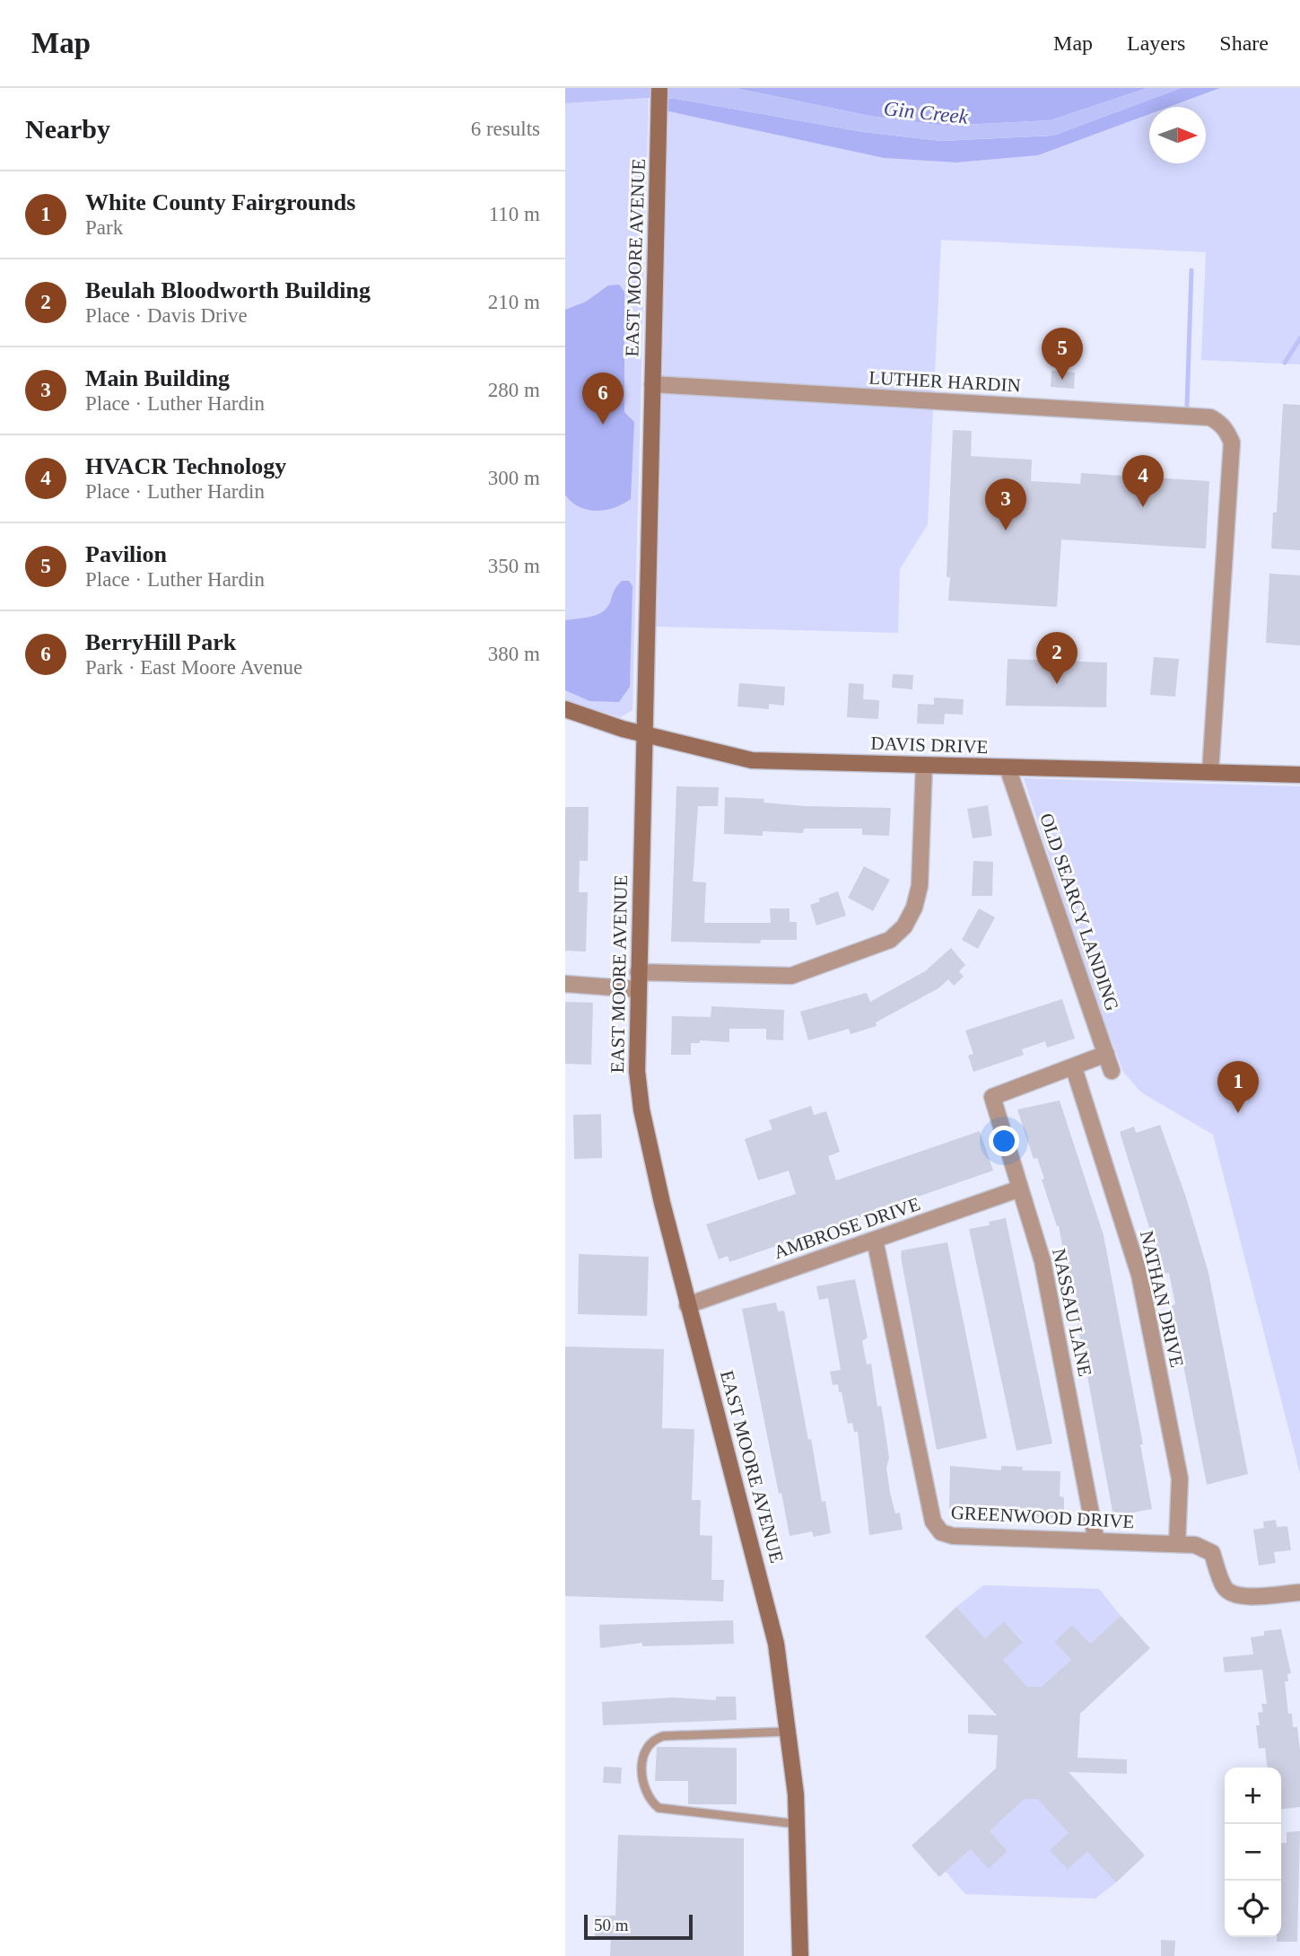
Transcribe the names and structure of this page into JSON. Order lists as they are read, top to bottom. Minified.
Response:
{"streets":{"street":["EAST MOORE AVENUE","LUTHER HARDIN","DAVIS DRIVE","OLD SEARCY LANDING","AMBROSE DRIVE","NATHAN DRIVE","NASSAU LANE","GREENWOOD DRIVE"]},"crossings":[["EAST MOORE AVENUE","LUTHER HARDIN"],["EAST MOORE AVENUE","DAVIS DRIVE"],["EAST MOORE AVENUE","AMBROSE DRIVE"],["LUTHER HARDIN","DAVIS DRIVE"],["DAVIS DRIVE","OLD SEARCY LANDING"],["AMBROSE DRIVE","NASSAU LANE"],["AMBROSE DRIVE","GREENWOOD DRIVE"],["NATHAN DRIVE","NASSAU LANE"],["NATHAN DRIVE","GREENWOOD DRIVE"],["NASSAU LANE","GREENWOOD DRIVE"]],"water":["Gin Creek"],"scale_bar":"50 m","north":"right","page":{"header":"Map","nav":["Map","Layers","Share"],"heading":["Nearby","6 results"],"list":[{"mark":"1","name":"White County Fairgrounds","note":"Park","value":"110 m"},{"mark":"2","name":"Beulah Bloodworth Building","note":"Place · Davis Drive","value":"210 m"},{"mark":"3","name":"Main Building","note":"Place · Luther Hardin","value":"280 m"},{"mark":"4","name":"HVACR Technology","note":"Place · Luther Hardin","value":"300 m"},{"mark":"5","name":"Pavilion","note":"Place · Luther Hardin","value":"350 m"},{"mark":"6","name":"BerryHill Park","note":"Park · East Moore Avenue","value":"380 m"}],"pins":["5","6","4","3","2","1"],"map_buttons":["+","−"],"scale":"50 m"}}
